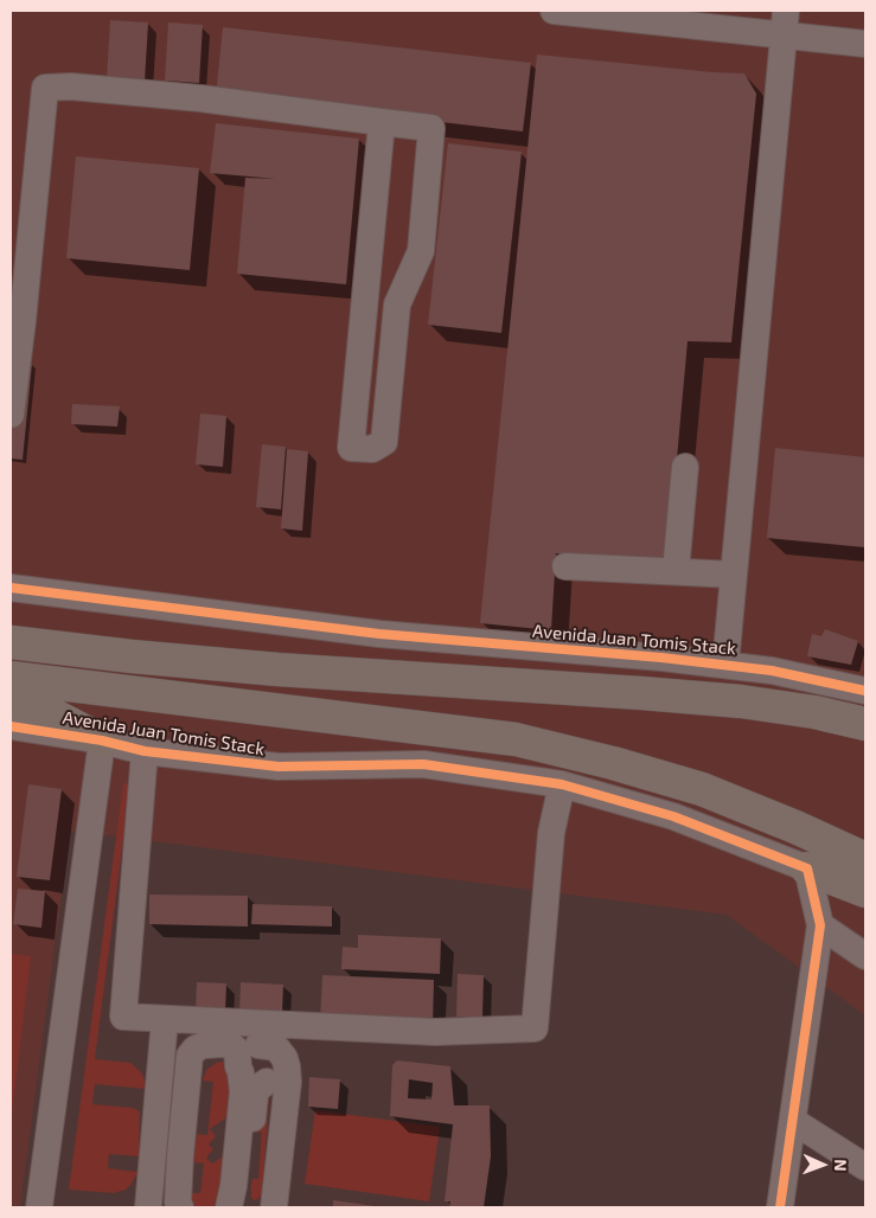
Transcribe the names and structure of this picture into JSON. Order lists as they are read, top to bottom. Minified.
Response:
{"streets":{"main road":["Avenida Juan Tomis Stack"]},"north":"right"}
